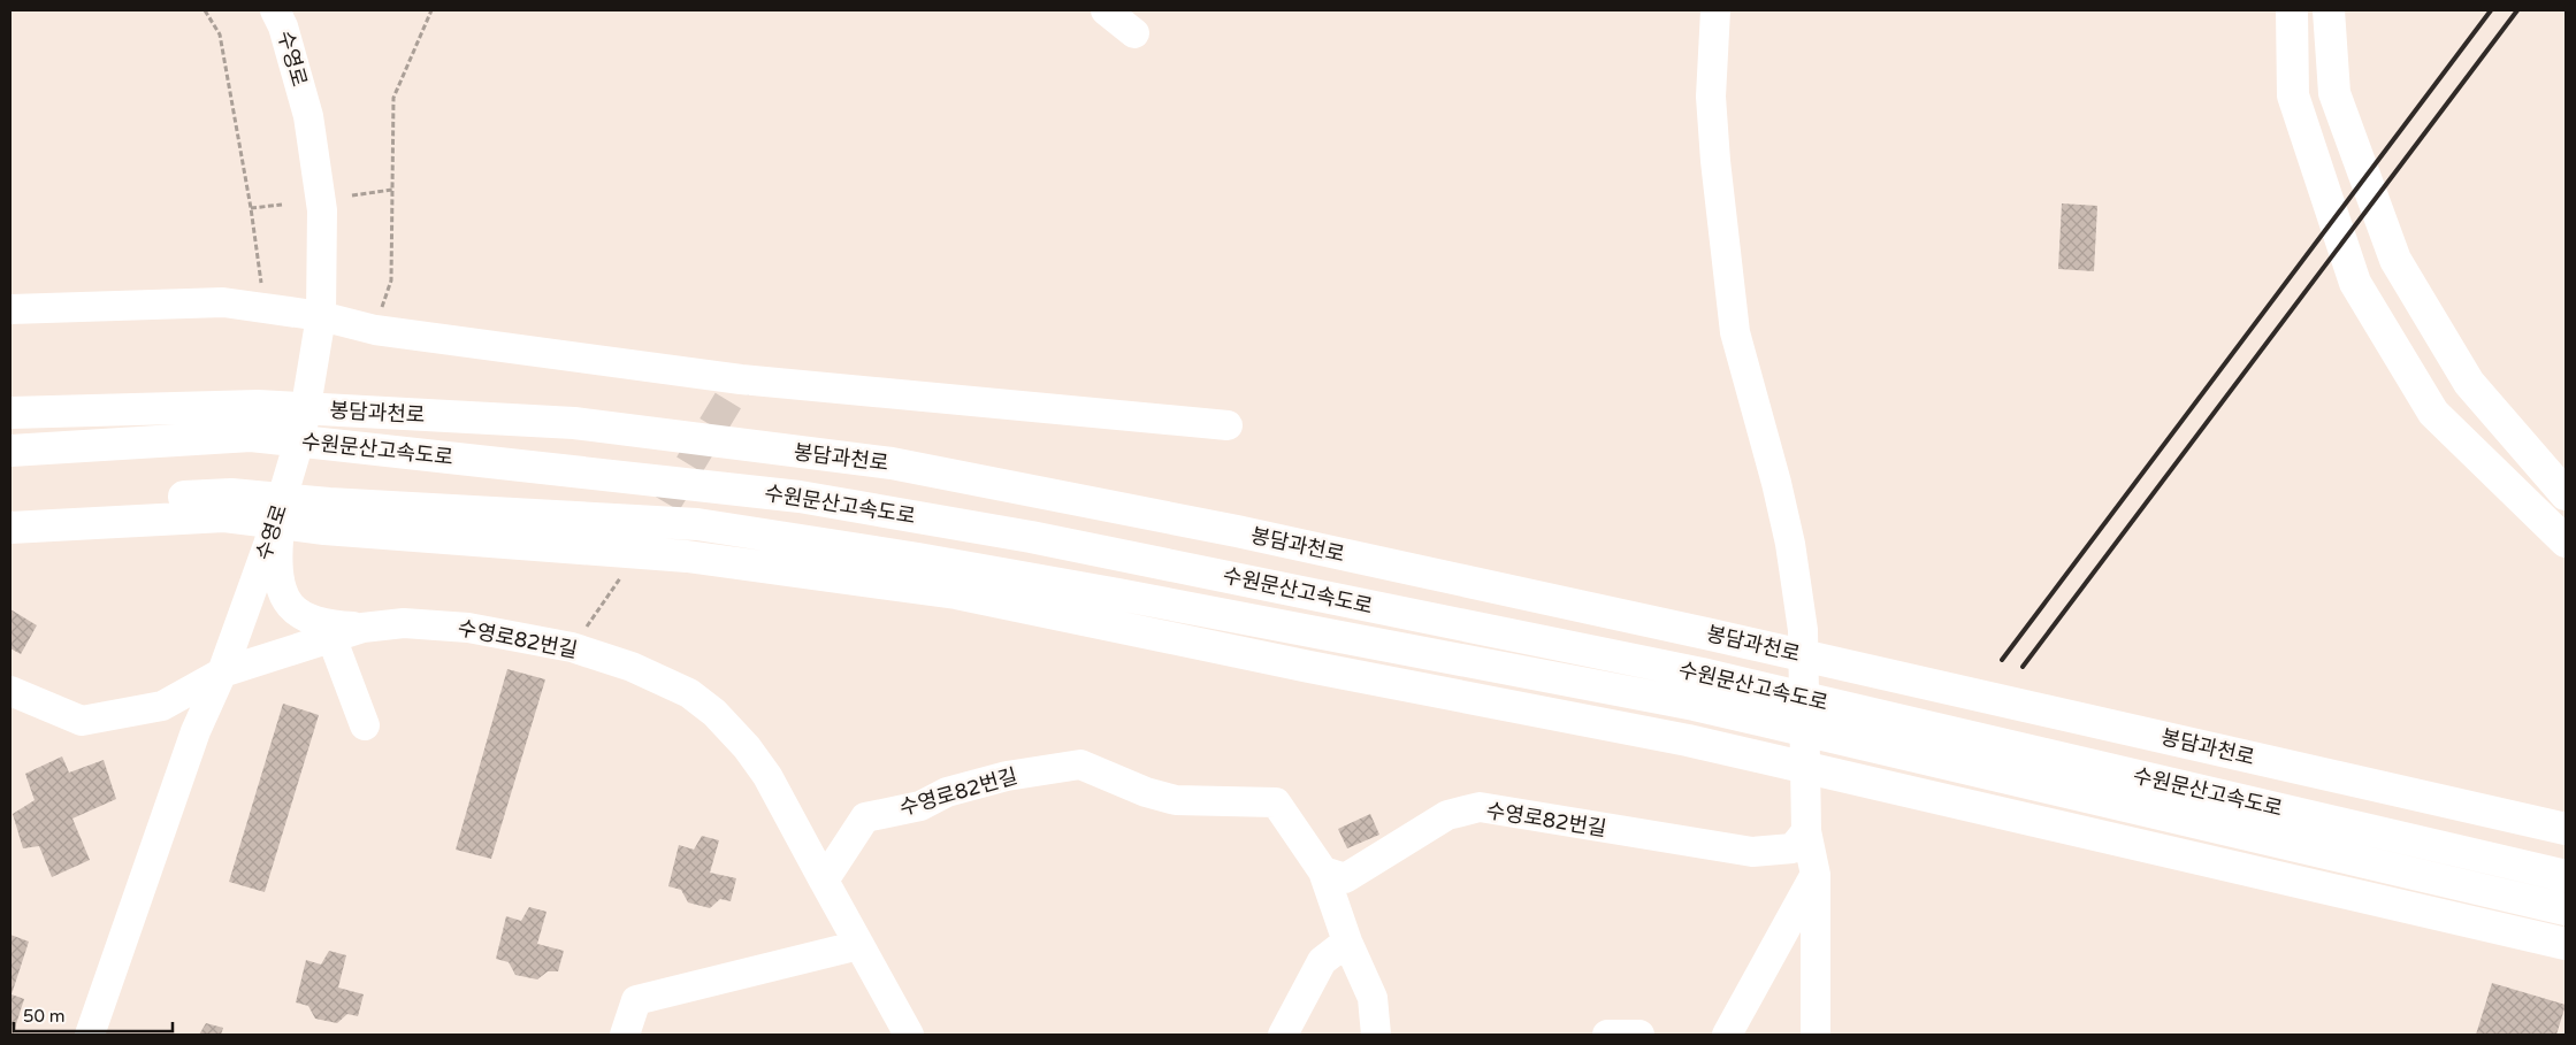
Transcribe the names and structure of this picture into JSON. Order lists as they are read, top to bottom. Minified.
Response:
{"streets":{"main road":["봉담과천로","수원문산고속도로"],"street":["수영로","수영로82번길"]},"crossings":[["수영로","수영로82번길"]],"scale_bar":"50 m"}
